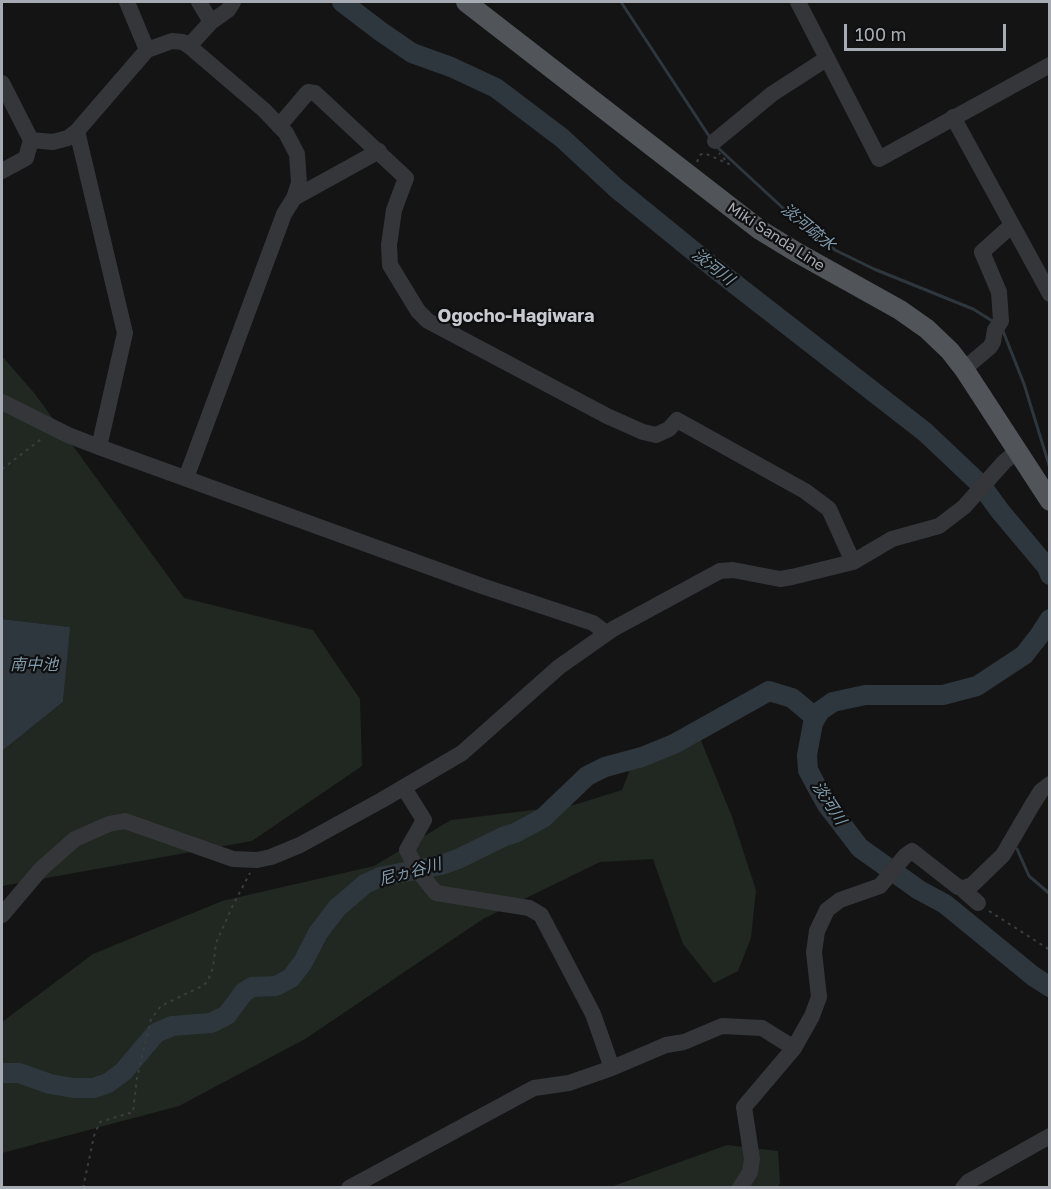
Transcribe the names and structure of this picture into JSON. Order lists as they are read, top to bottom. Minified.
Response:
{"streets":{"main road":["Miki Sanda Line"]},"districts":["Ogocho-Hagiwara"],"water":["淡河疏水","淡河川","南中池","尼ヵ谷川"],"scale_bar":"100 m"}
